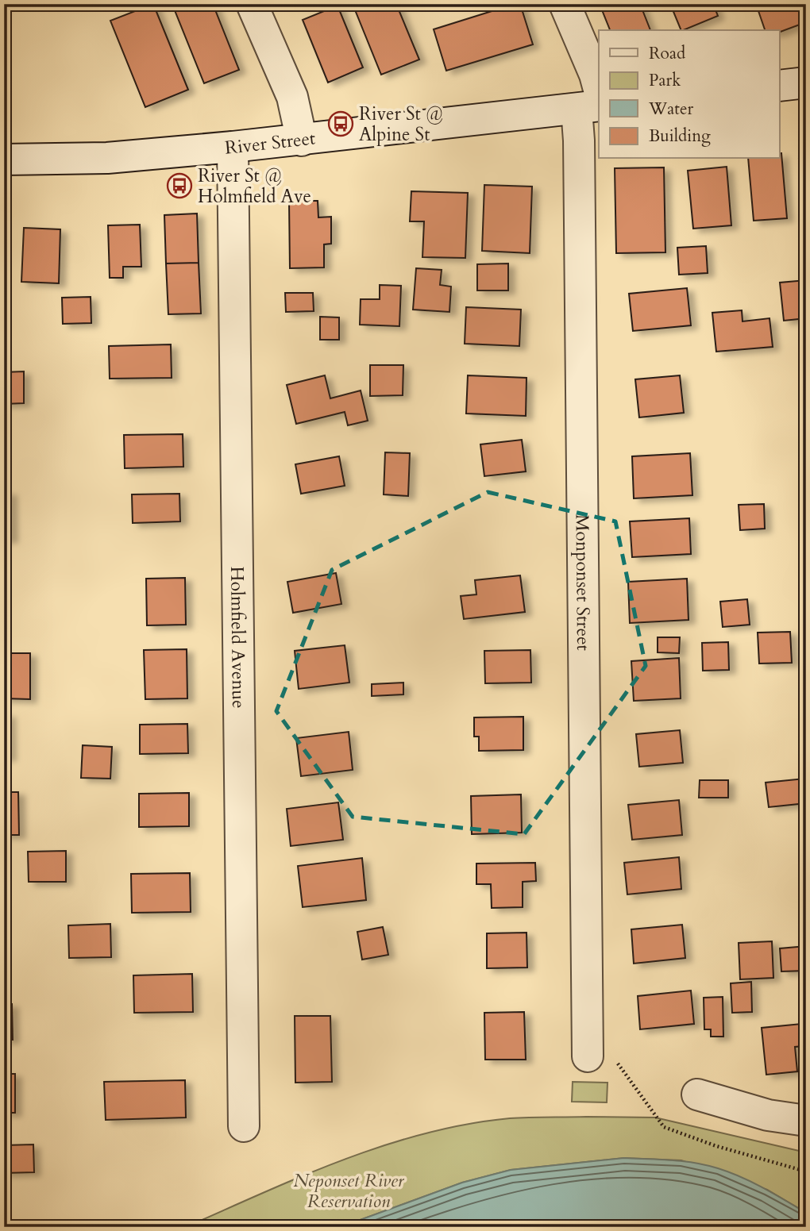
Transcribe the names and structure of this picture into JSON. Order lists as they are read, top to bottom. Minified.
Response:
{"streets":{"street":["River Street","Monponset Street","Holmfield Avenue"]},"crossings":[["River Street","Monponset Street"],["River Street","Holmfield Avenue"]],"parks":["Neponset River Reservation"],"places":{"bus stop":["River St @ Alpine St","River St @ Holmfield Ave"]},"legend":["Road","Park","Water","Building"]}
